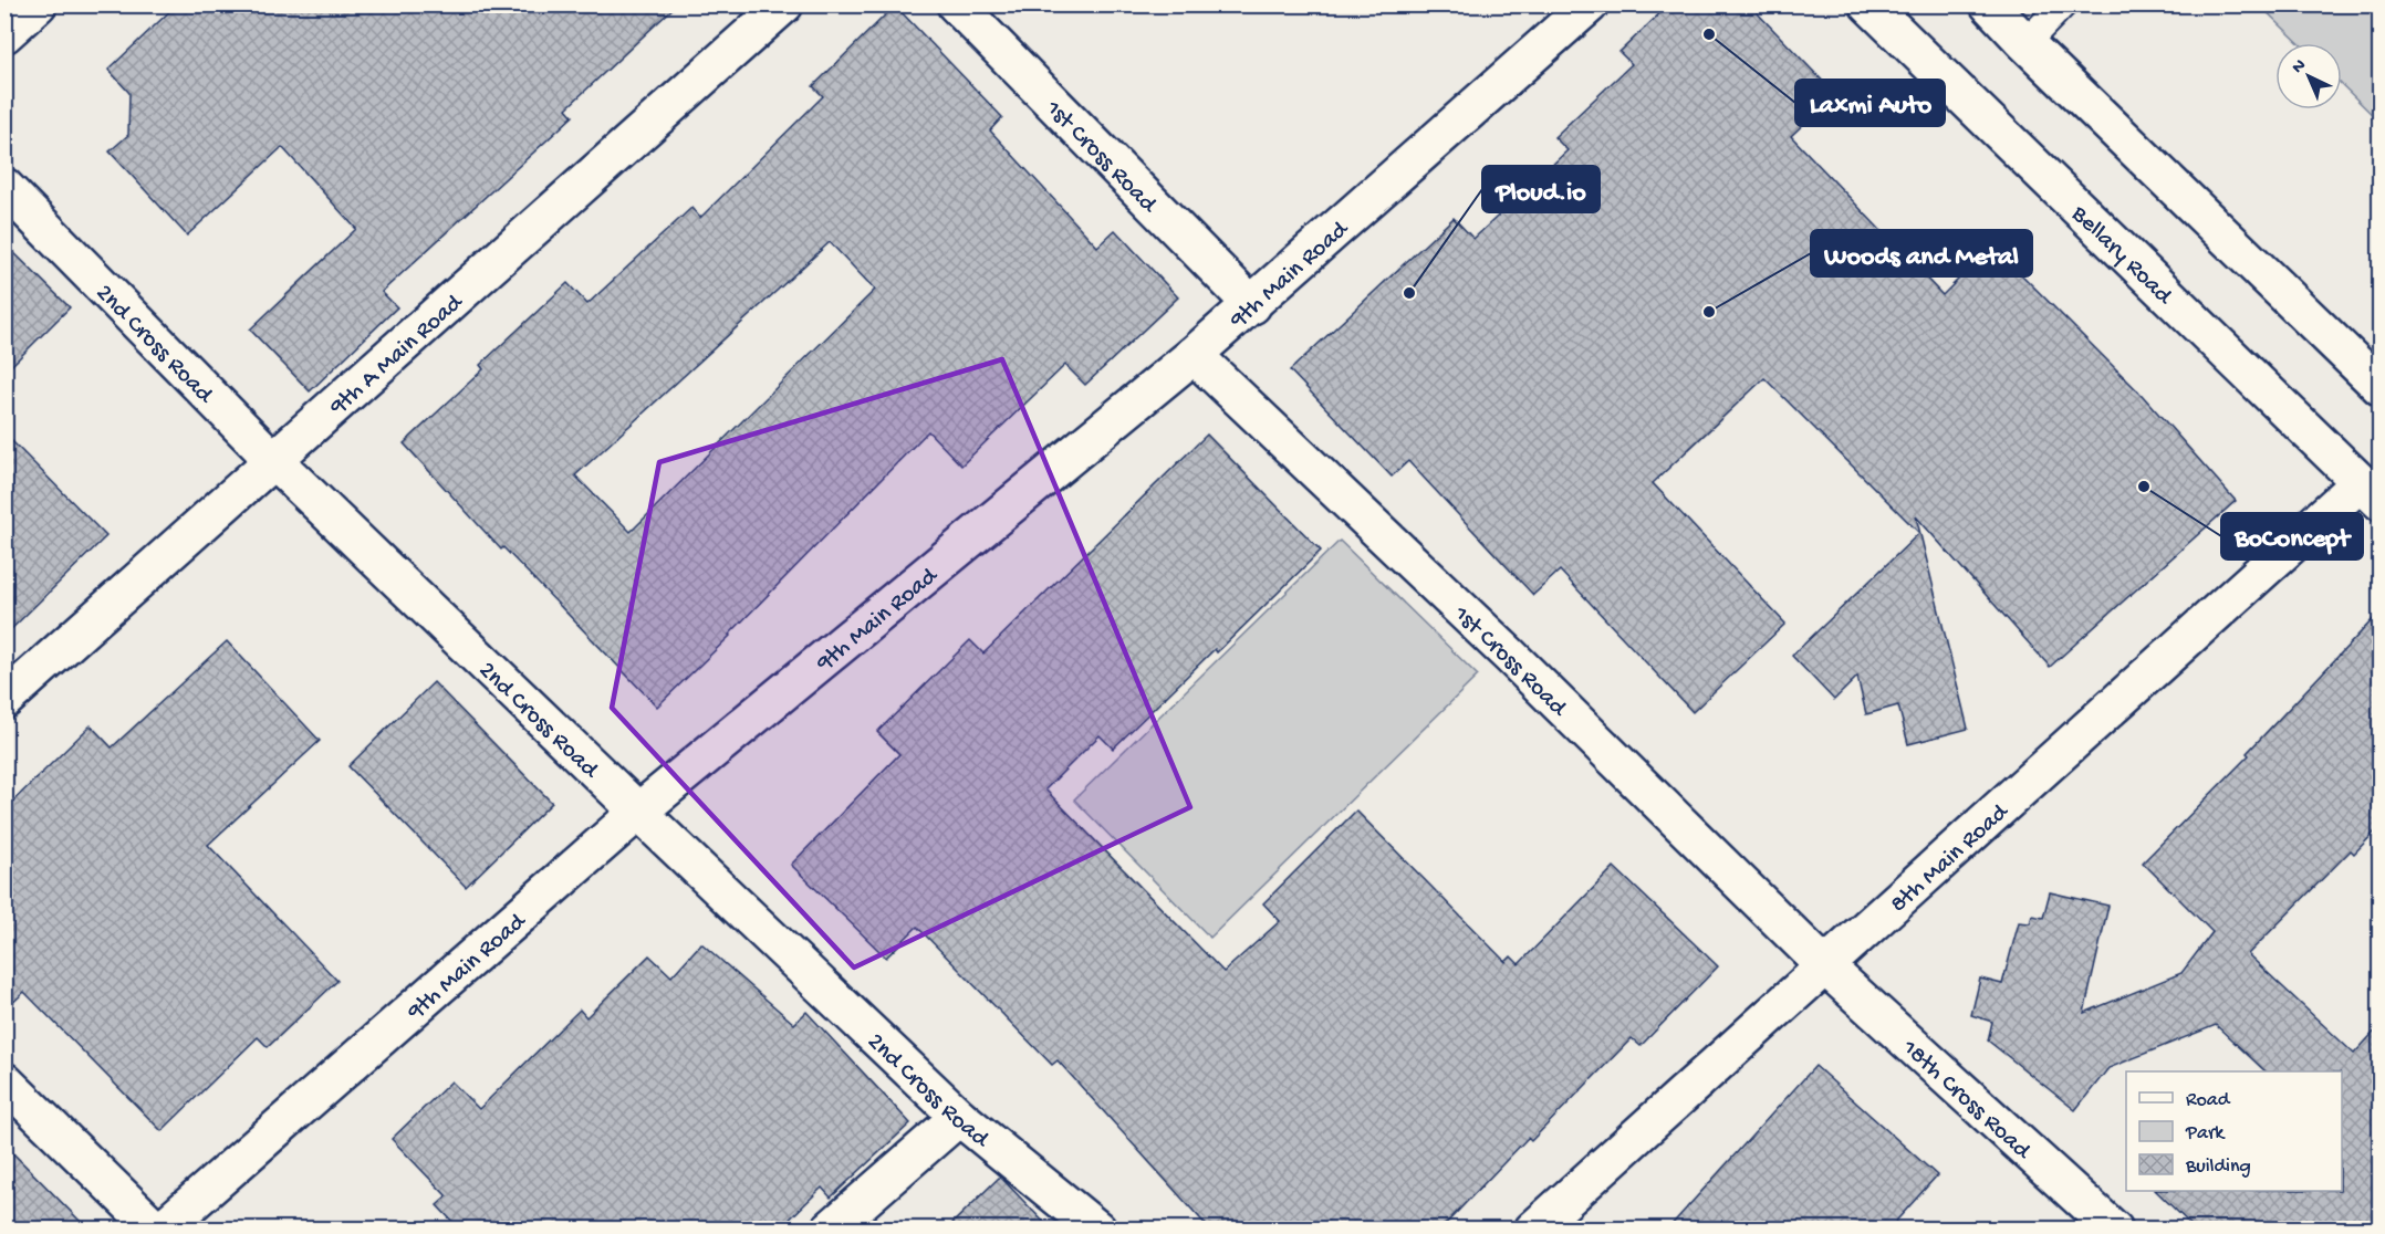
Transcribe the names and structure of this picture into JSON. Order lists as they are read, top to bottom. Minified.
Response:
{"streets":{"street":["1st Cross Road","Bellary Road","9th Main Road","2nd Cross Road","9th A Main Road","8th Main Road","18th Cross Road"]},"crossings":[["1st Cross Road","9th Main Road"],["1st Cross Road","8th Main Road"],["1st Cross Road","18th Cross Road"],["Bellary Road","8th Main Road"],["9th Main Road","2nd Cross Road"],["2nd Cross Road","9th A Main Road"],["8th Main Road","18th Cross Road"]],"places":["Laxmi Auto","Ploud.io","Woods and Metal","BoConcept"],"legend":["Road","Park","Building"],"north":"top left"}
